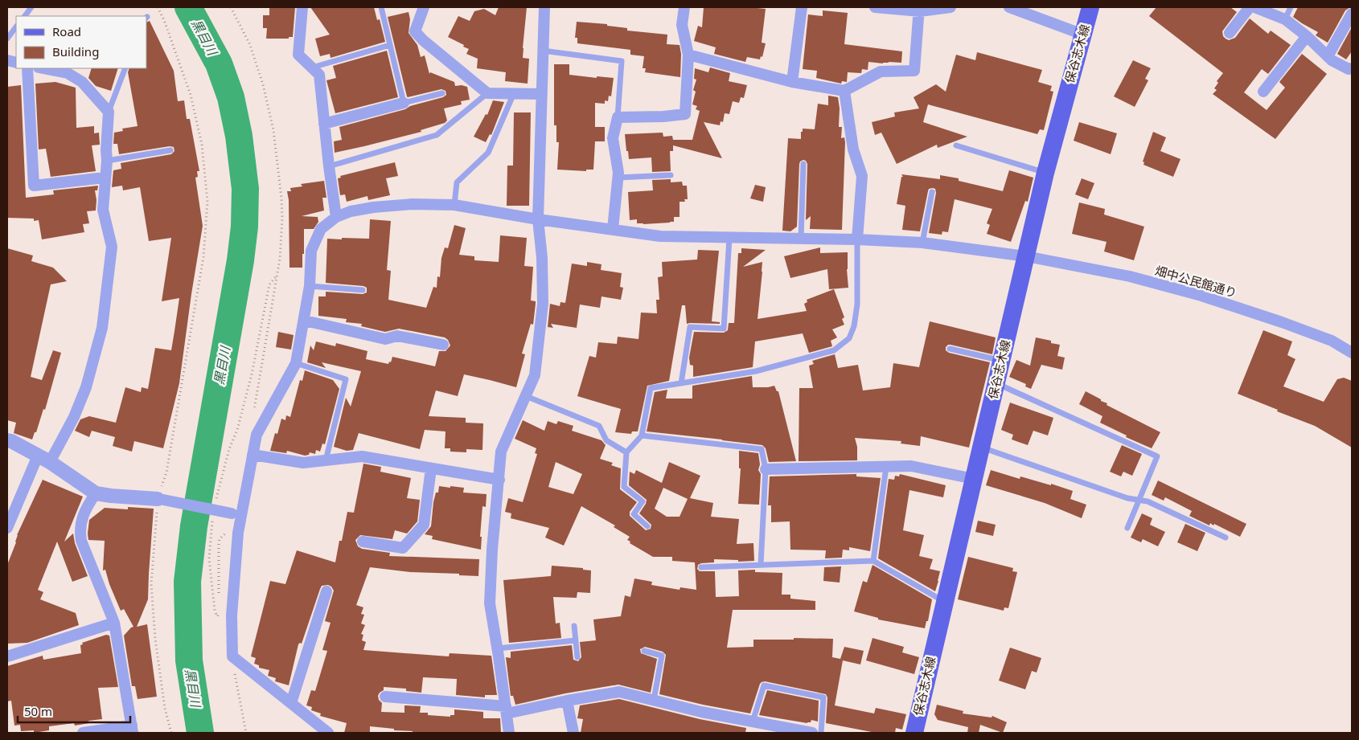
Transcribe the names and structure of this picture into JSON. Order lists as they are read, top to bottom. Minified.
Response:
{"streets":{"main road":["保谷志木線"],"street":["畑中公民館通り"]},"crossings":[["保谷志木線","畑中公民館通り"]],"water":["黒目川"],"legend":["Road","Building"],"scale_bar":"50 m"}
